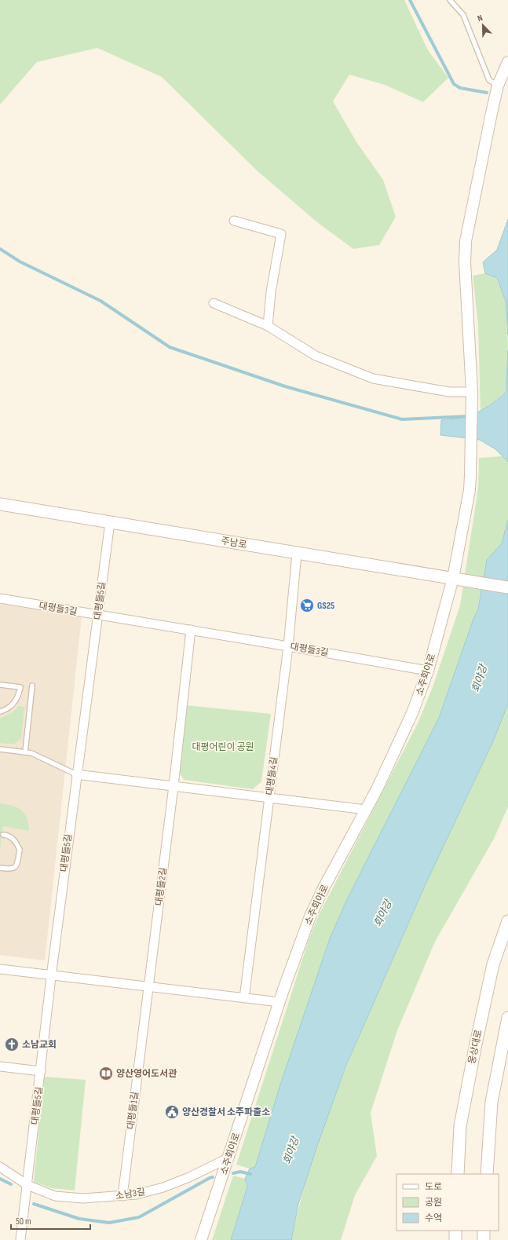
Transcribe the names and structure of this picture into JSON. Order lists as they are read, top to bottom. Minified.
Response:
{"streets":{"main road":["주남로","웅상대로"],"street":["대평들5길","대평들3길","소주회야로","대평들4길","대평들2길","대평들1길","소남3길"]},"crossings":[["주남로","대평들5길"],["주남로","소주회야로"],["주남로","대평들4길"],["대평들5길","대평들3길"],["대평들5길","소남3길"],["대평들3길","소주회야로"],["대평들3길","대평들4길"],["소주회야로","소남3길"],["대평들2길","대평들1길"],["대평들1길","소남3길"]],"water":["회야강"],"parks":["대평어린이 공원"],"places":{"supermarket":["GS25"],"church":["소남교회"],"library":["양산영어도서관"],"public building":["양산경찰서 소주파출소"]},"legend":["도로","공원","수역"],"scale_bar":"50 m","north":"top left"}
